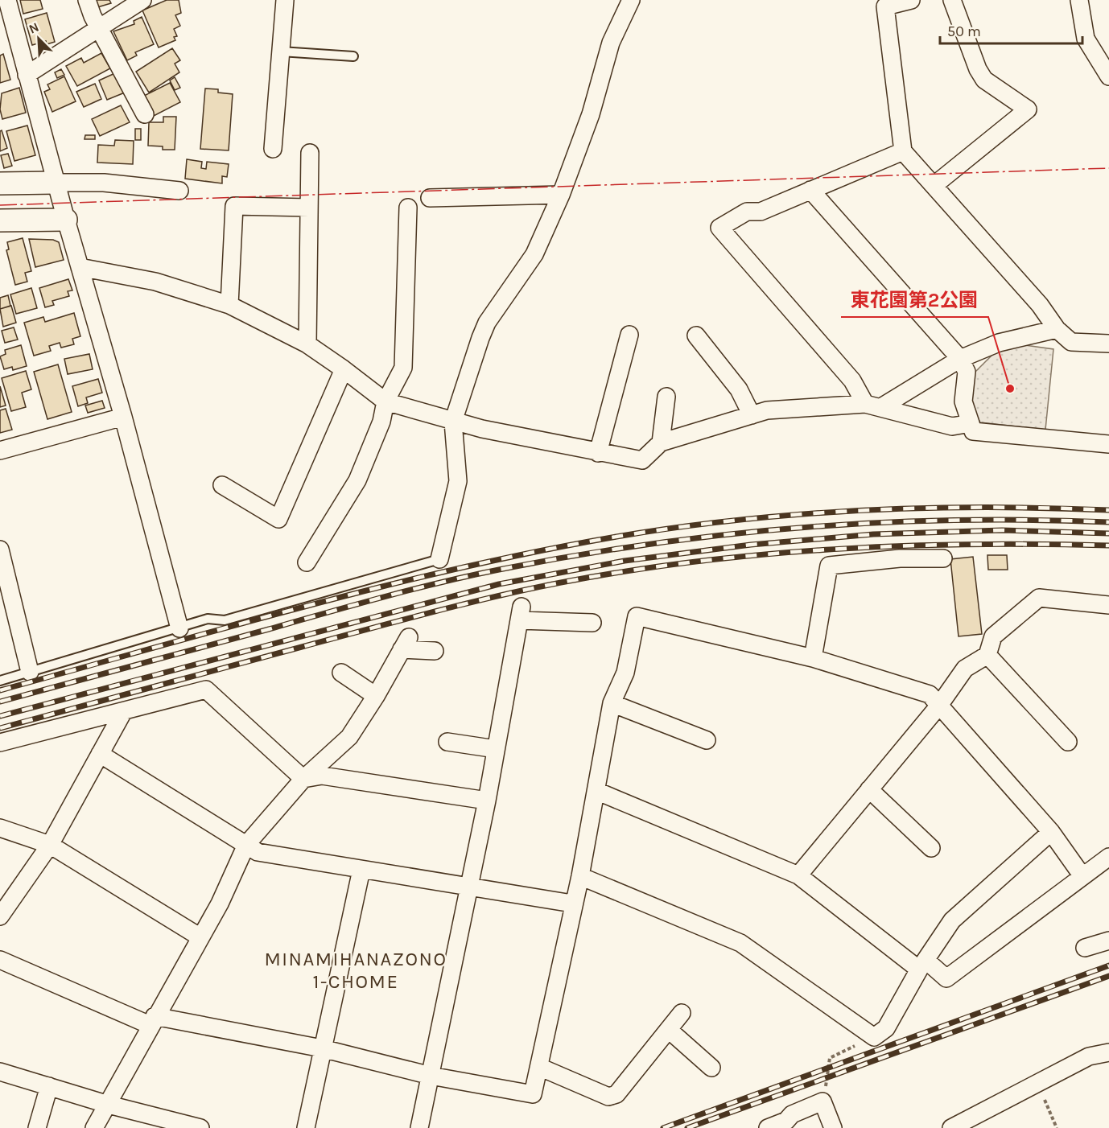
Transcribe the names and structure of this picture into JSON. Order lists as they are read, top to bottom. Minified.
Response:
{"districts":["MINAMIHANAZONO 1-CHOME"],"places":["東花園第2公園"],"scale_bar":"50 m","north":"top left"}
